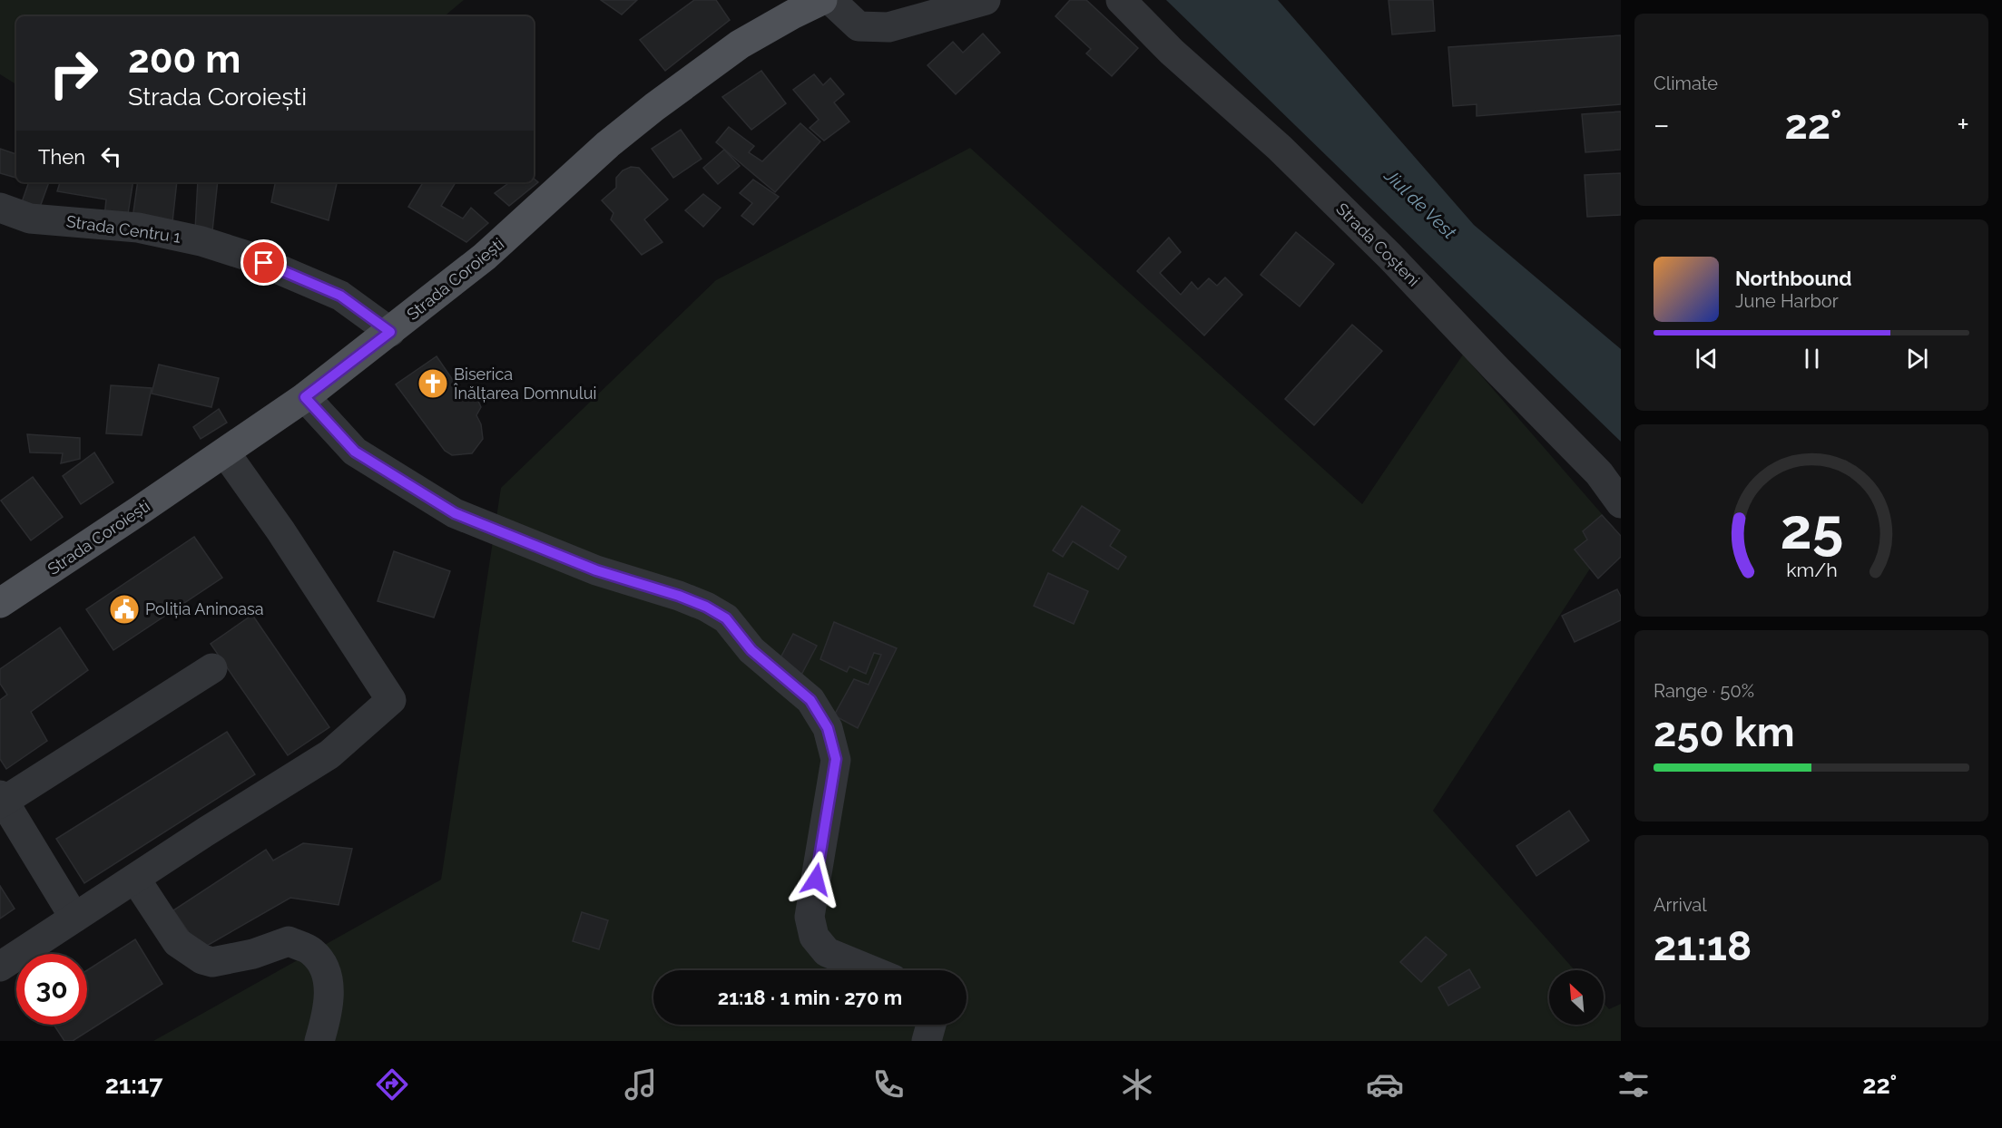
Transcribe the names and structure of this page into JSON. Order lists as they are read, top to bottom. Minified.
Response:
{"streets":{"main road":["Strada Coroiești"],"street":["Strada Centru 1","Strada Coșteni"]},"crossings":[["Strada Centru 1","Strada Coroiești"]],"water":["Jiul de Vest"],"places":{"church":["Biserica Înălțarea Domnului"],"public building":["Poliția Aninoasa"]},"north":"top left","page":{"tile":["Climate",["Range · 50%","250 km"],["Arrival","21:18"]],"turn":["200 m","Strada Coroiești"],"heat":["−","22°","+"],"then":"Then","song":["Northbound","June Harbor"],"limit":"30","trip":"21:18 · 1 min · 270 m","tabs":["21:17","22°"],"gauge":["25","km/h"]}}
